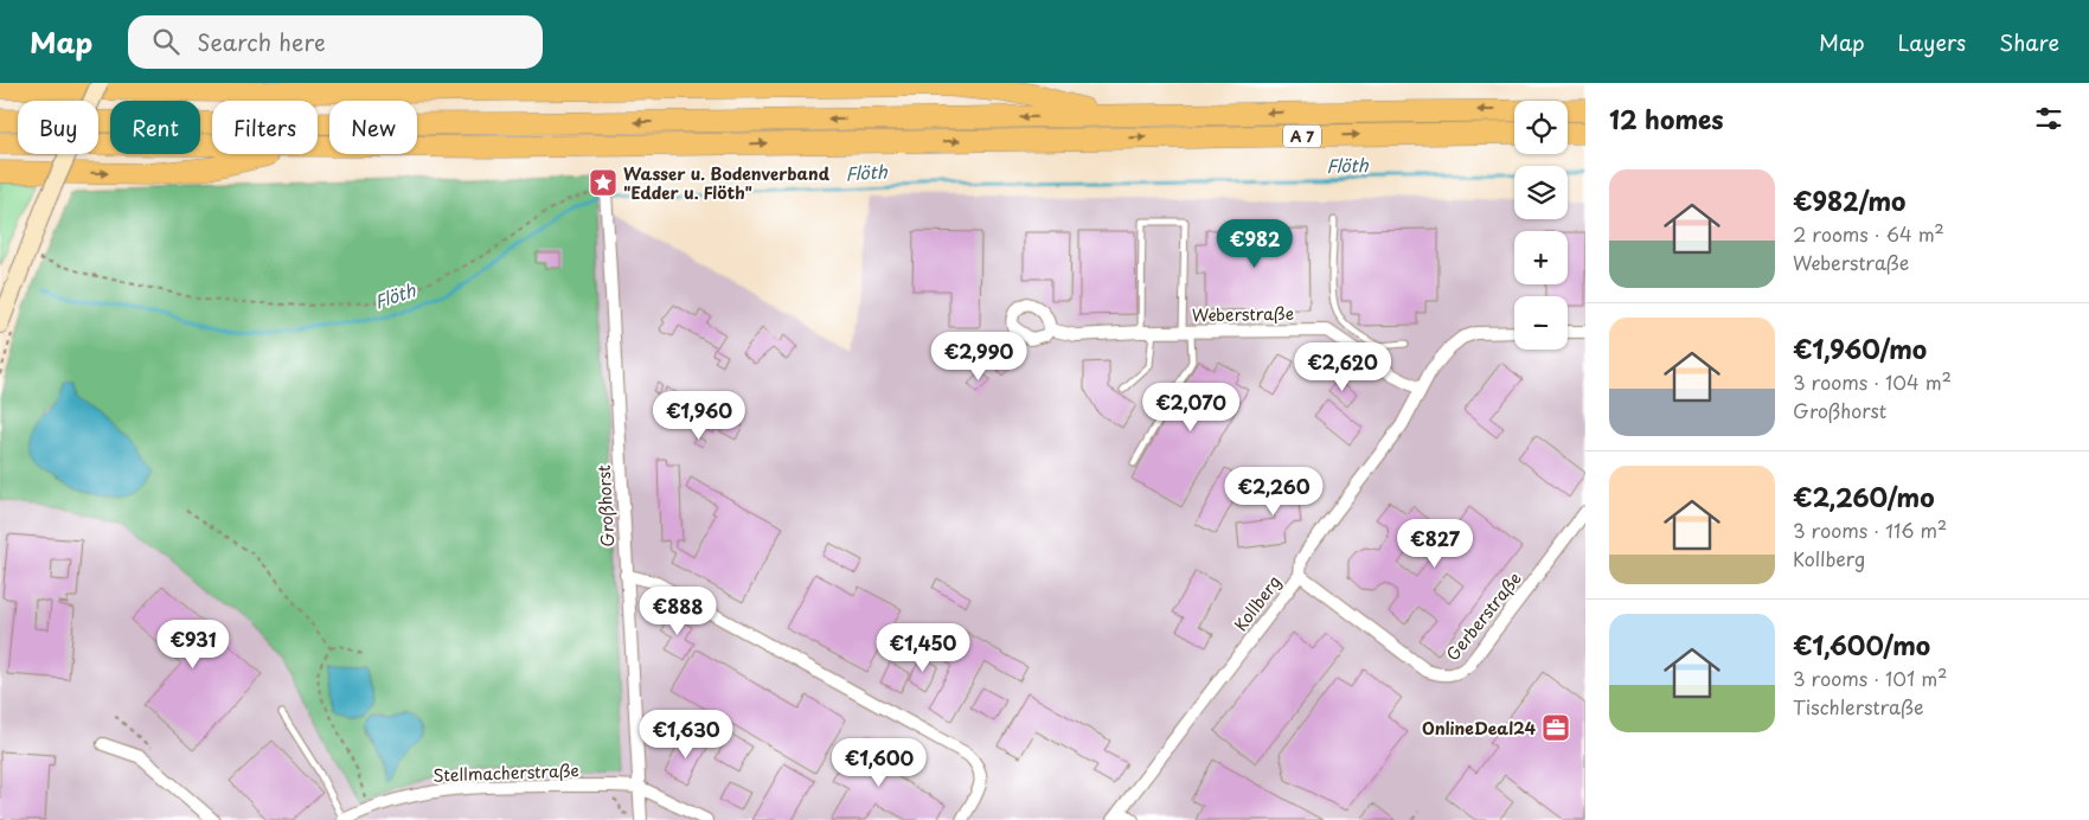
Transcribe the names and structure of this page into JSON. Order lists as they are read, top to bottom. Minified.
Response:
{"streets":{"highway":["A 7"],"street":["Weberstraße","Großhorst","Kollberg","Gerberstraße","Stellmacherstraße"]},"crossings":[["Weberstraße","Kollberg"],["Großhorst","Stellmacherstraße"],["Kollberg","Gerberstraße"]],"water":["Flöth"],"places":{"place":["Wasser u. Bodenverband \"Edder u. Flöth\""],"office":["OnlineDeal24"]},"page":{"header":"Map","search":"Search here","nav":["Map","Layers","Share"],"heading":"12 homes","map_buttons":["+","−"],"chip":["Buy","Rent","Filters","New"],"list":[{"name":"€982/mo","note":"2 rooms · 64 m² · Weberstraße"},{"name":"€1,960/mo","note":"3 rooms · 104 m² · Großhorst"},{"name":"€2,260/mo","note":"3 rooms · 116 m² · Kollberg"},{"name":"€1,600/mo","note":"3 rooms · 101 m² · Tischlerstraße"}],"price":["€982","€2,990","€2,620","€2,070","€1,960","€2,260","€827","€888","€931","€1,450","€1,630","€1,600"]}}
